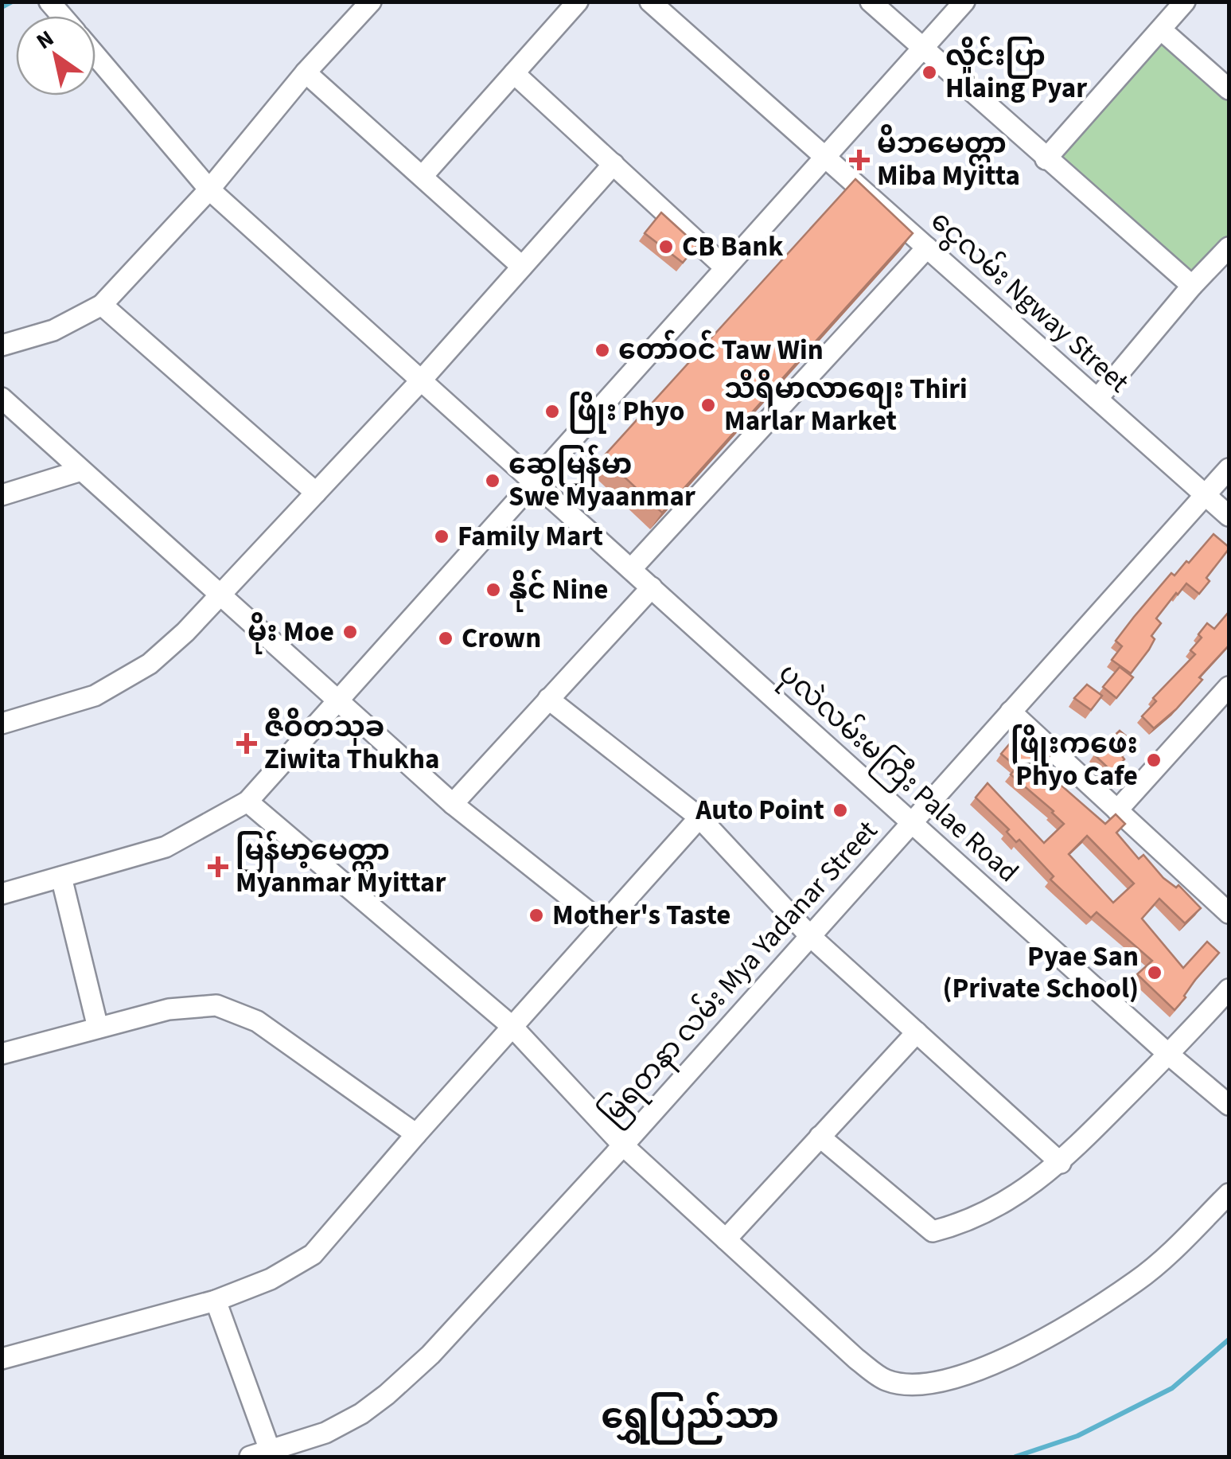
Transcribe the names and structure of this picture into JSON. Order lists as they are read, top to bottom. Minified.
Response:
{"streets":{"street":["ငွေလမ်း Ngway Street","ပုလဲလမ်းမကြီး Palae Road","မြရတနာ လမ်း Mya Yadanar Street"]},"crossings":[["ငွေလမ်း Ngway Street","မြရတနာ လမ်း Mya Yadanar Street"],["ပုလဲလမ်းမကြီး Palae Road","မြရတနာ လမ်း Mya Yadanar Street"]],"districts":["ရွှေပြည်သာ"],"places":{"other":["လှိုင်းပြာ Hlaing Pyar","CB Bank","တော်ဝင် Taw Win","သိရိမာလာစျေး Thiri Marlar Market","ဖြိုး Phyo","ဆွေမြန်မာ Swe Myaanmar","Family Mart","နိုင် Nine","မိုး Moe","Crown","ဖြိုးကဖေး Phyo Cafe","Auto Point","Mother's Taste","Pyae San (Private School)"],"health":["မိဘမေတ္တာ Miba Myitta","ဇီဝိတသုခ Ziwita Thukha","မြန်မာ့မေတ္တာ Myanmar Myittar"]},"north":"top left"}
